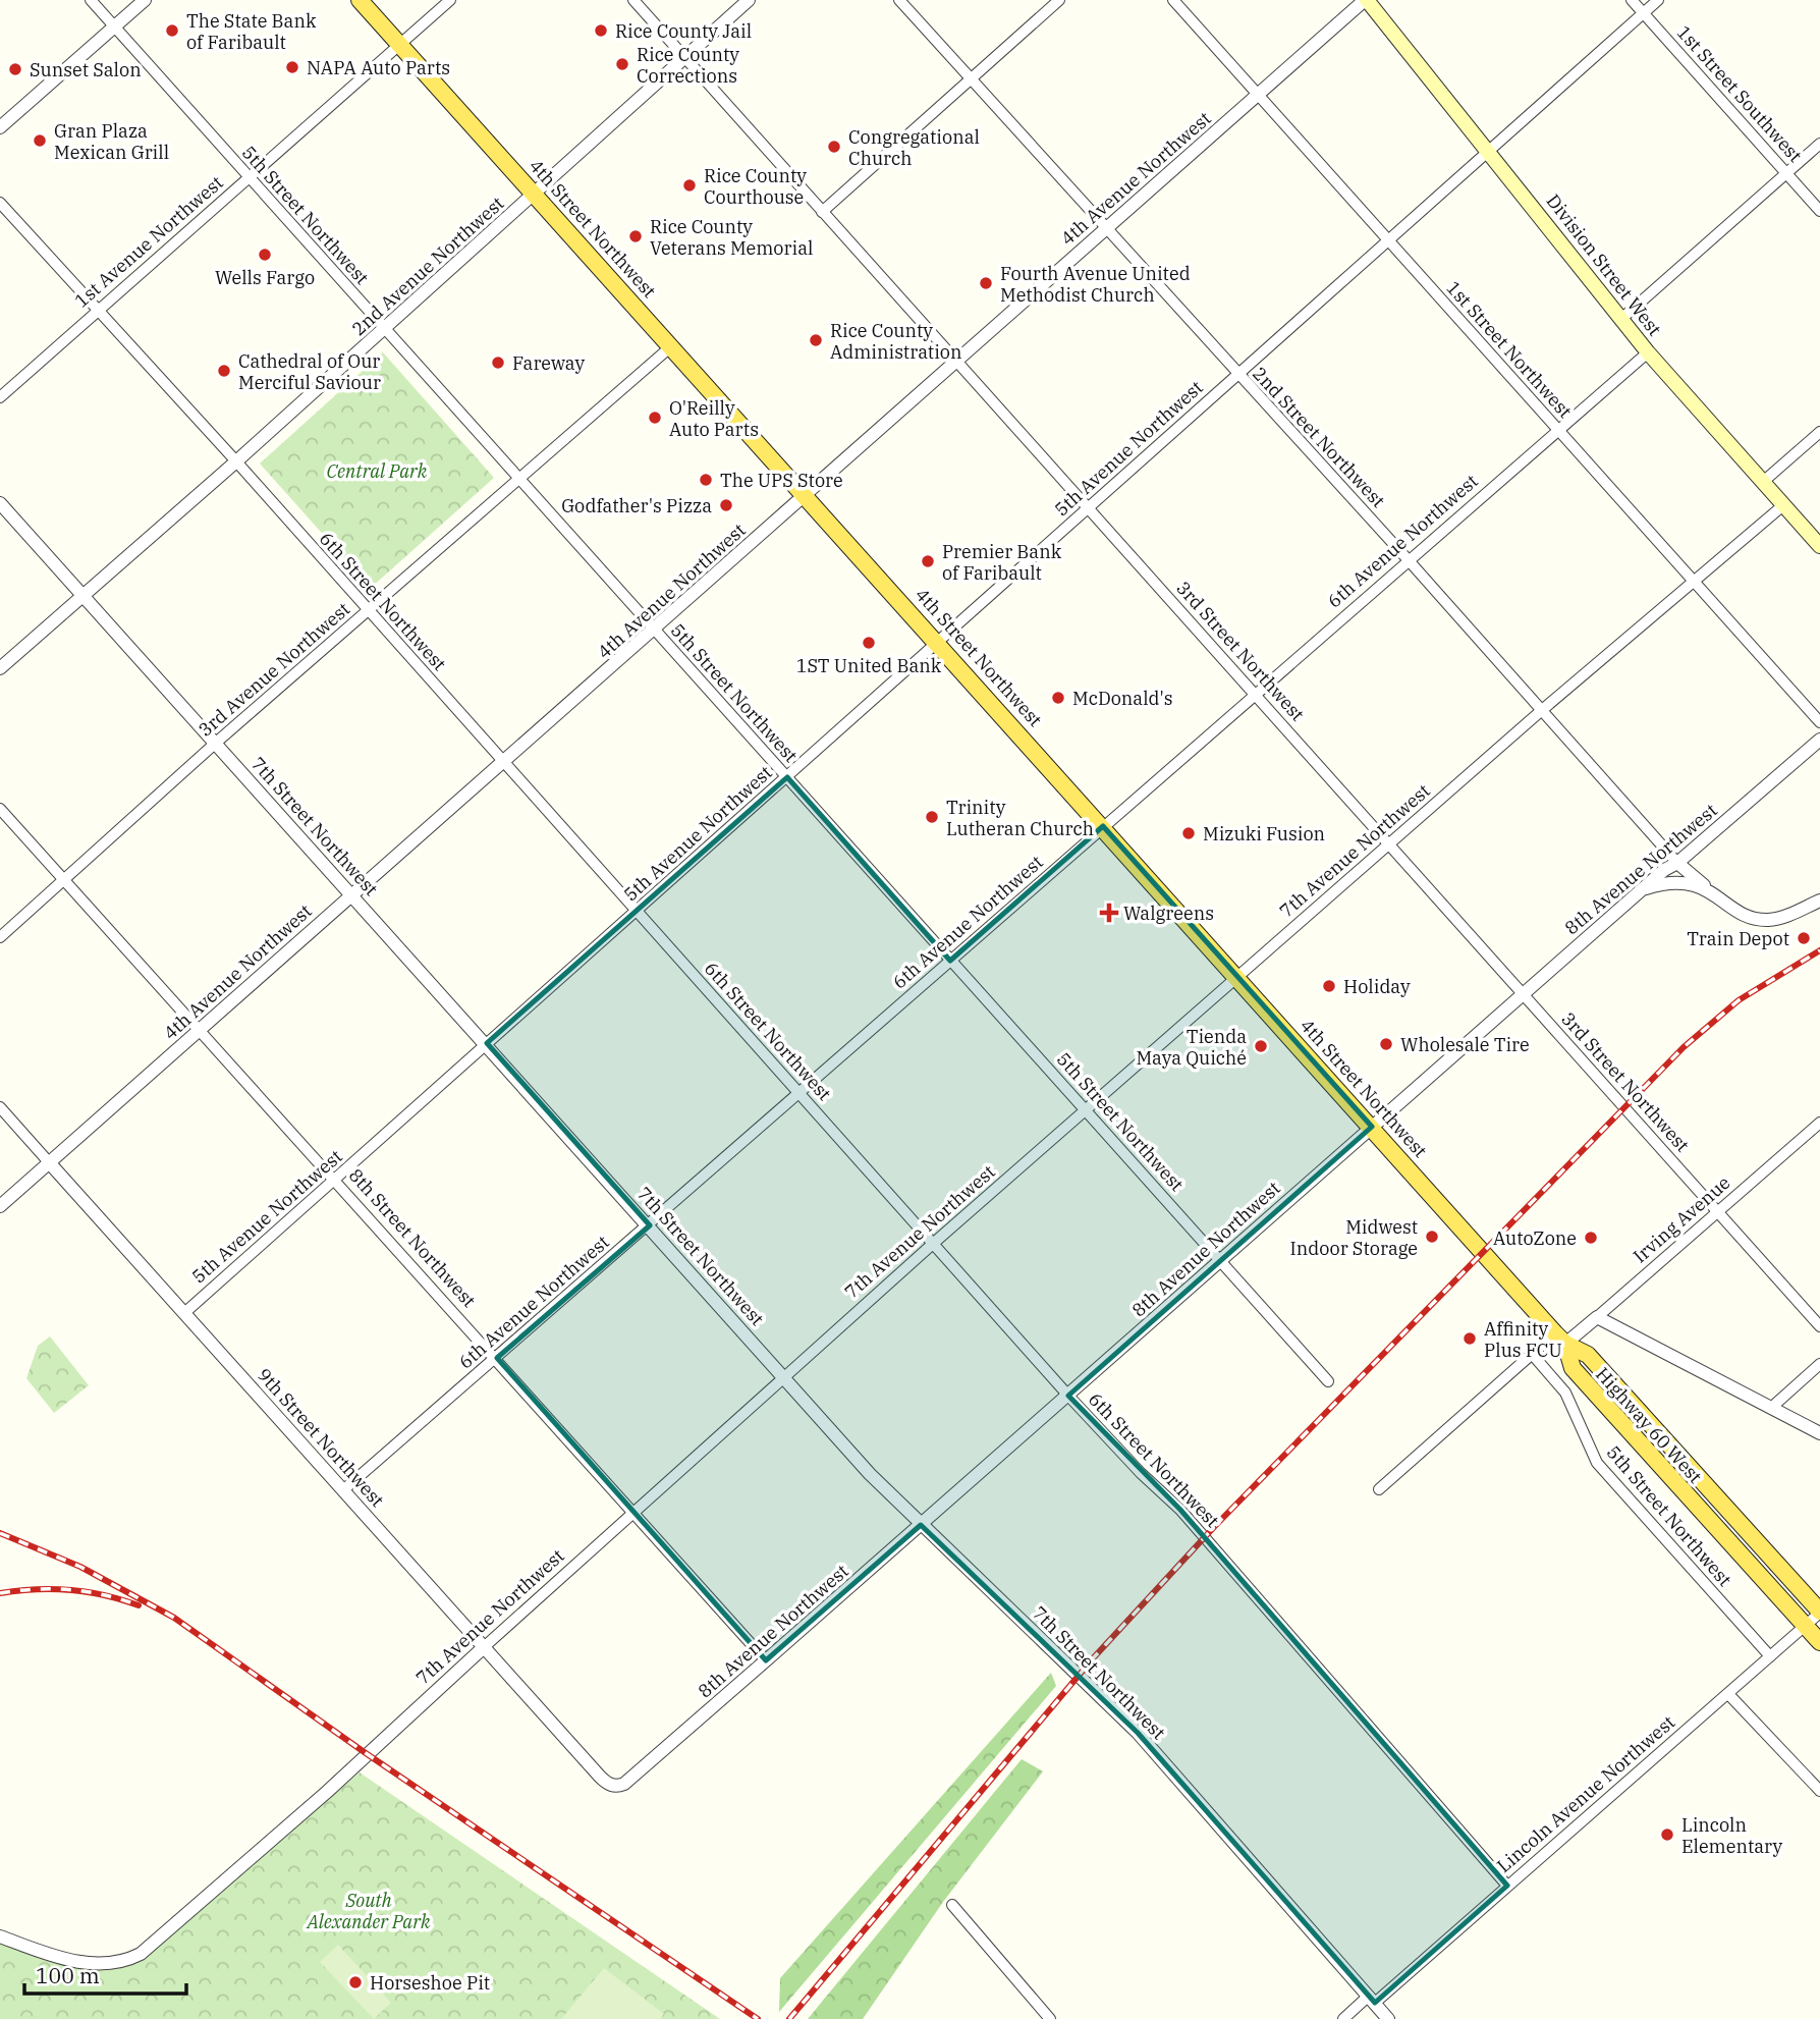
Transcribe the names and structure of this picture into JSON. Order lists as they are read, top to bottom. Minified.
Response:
{"streets":{"main road":["4th Street Northwest","Division Street West","Highway 60 West"],"street":["1st Street Southwest","4th Avenue Northwest","5th Street Northwest","1st Avenue Northwest","2nd Avenue Northwest","1st Street Northwest","2nd Street Northwest","5th Avenue Northwest","6th Avenue Northwest","6th Street Northwest","3rd Street Northwest","3rd Avenue Northwest","7th Street Northwest","7th Avenue Northwest","8th Avenue Northwest","Irving Avenue","8th Street Northwest","9th Street Northwest","Lincoln Avenue Northwest"]},"crossings":[["1st Street Southwest","5th Avenue Northwest"],["4th Avenue Northwest","5th Street Northwest"],["4th Avenue Northwest","4th Street Northwest"],["4th Avenue Northwest","Division Street West"],["4th Avenue Northwest","1st Street Northwest"],["4th Avenue Northwest","2nd Street Northwest"],["4th Avenue Northwest","6th Street Northwest"],["4th Avenue Northwest","3rd Street Northwest"],["4th Avenue Northwest","7th Street Northwest"],["4th Avenue Northwest","8th Street Northwest"],["4th Avenue Northwest","9th Street Northwest"],["5th Street Northwest","1st Avenue Northwest"],["5th Street Northwest","2nd Avenue Northwest"],["5th Street Northwest","5th Avenue Northwest"],["5th Street Northwest","6th Avenue Northwest"],["5th Street Northwest","3rd Avenue Northwest"],["5th Street Northwest","7th Avenue Northwest"],["5th Street Northwest","8th Avenue Northwest"],["5th Street Northwest","Irving Avenue"],["5th Street Northwest","Lincoln Avenue Northwest"],["4th Street Northwest","1st Avenue Northwest"],["4th Street Northwest","2nd Avenue Northwest"],["4th Street Northwest","5th Avenue Northwest"],["4th Street Northwest","6th Avenue Northwest"],["4th Street Northwest","3rd Avenue Northwest"],["4th Street Northwest","7th Avenue Northwest"],["4th Street Northwest","8th Avenue Northwest"],["4th Street Northwest","Irving Avenue"],["4th Street Northwest","Highway 60 West"],["1st Avenue Northwest","6th Street Northwest"],["Division Street West","5th Avenue Northwest"],["Division Street West","6th Avenue Northwest"],["Division Street West","7th Avenue Northwest"],["2nd Avenue Northwest","6th Street Northwest"],["2nd Avenue Northwest","3rd Street Northwest"],["2nd Avenue Northwest","7th Street Northwest"],["1st Street Northwest","5th Avenue Northwest"],["1st Street Northwest","6th Avenue Northwest"],["1st Street Northwest","7th Avenue Northwest"],["2nd Street Northwest","5th Avenue Northwest"],["2nd Street Northwest","6th Avenue Northwest"],["2nd Street Northwest","7th Avenue Northwest"],["2nd Street Northwest","8th Avenue Northwest"],["5th Avenue Northwest","6th Street Northwest"],["5th Avenue Northwest","3rd Street Northwest"],["5th Avenue Northwest","7th Street Northwest"],["5th Avenue Northwest","8th Street Northwest"],["5th Avenue Northwest","9th Street Northwest"],["6th Avenue Northwest","6th Street Northwest"],["6th Avenue Northwest","3rd Street Northwest"],["6th Avenue Northwest","7th Street Northwest"],["6th Avenue Northwest","8th Street Northwest"],["6th Avenue Northwest","9th Street Northwest"],["6th Street Northwest","3rd Avenue Northwest"],["6th Street Northwest","7th Avenue Northwest"],["6th Street Northwest","8th Avenue Northwest"],["6th Street Northwest","Lincoln Avenue Northwest"],["3rd Street Northwest","7th Avenue Northwest"],["3rd Street Northwest","8th Avenue Northwest"],["3rd Street Northwest","Irving Avenue"],["3rd Avenue Northwest","7th Street Northwest"],["3rd Avenue Northwest","8th Street Northwest"],["7th Street Northwest","7th Avenue Northwest"],["7th Street Northwest","8th Avenue Northwest"],["7th Street Northwest","Lincoln Avenue Northwest"],["7th Avenue Northwest","8th Street Northwest"],["7th Avenue Northwest","9th Street Northwest"],["8th Avenue Northwest","8th Street Northwest"],["8th Avenue Northwest","9th Street Northwest"],["Irving Avenue","Highway 60 West"],["Highway 60 West","Lincoln Avenue Northwest"]],"parks":["Central Park","South Alexander Park"],"places":{"other":["The State Bank of Faribault","Rice County Jail","Rice County Corrections","NAPA Auto Parts","Sunset Salon","Gran Plaza Mexican Grill","Congregational Church","Rice County Courthouse","Rice County Veterans Memorial","Wells Fargo","Fourth Avenue United Methodist Church","Rice County Administration","Fareway","Cathedral of Our Merciful Saviour","O'Reilly Auto Parts","The UPS Store","Godfather's Pizza","Premier Bank of Faribault","1ST United Bank","McDonald's","Trinity Lutheran Church","Mizuki Fusion","Train Depot","Holiday","Wholesale Tire","Tienda Maya Quiché","Midwest Indoor Storage","AutoZone","Affinity Plus FCU","Lincoln Elementary","Horseshoe Pit"],"health":["Walgreens"]},"scale_bar":"100 m"}
